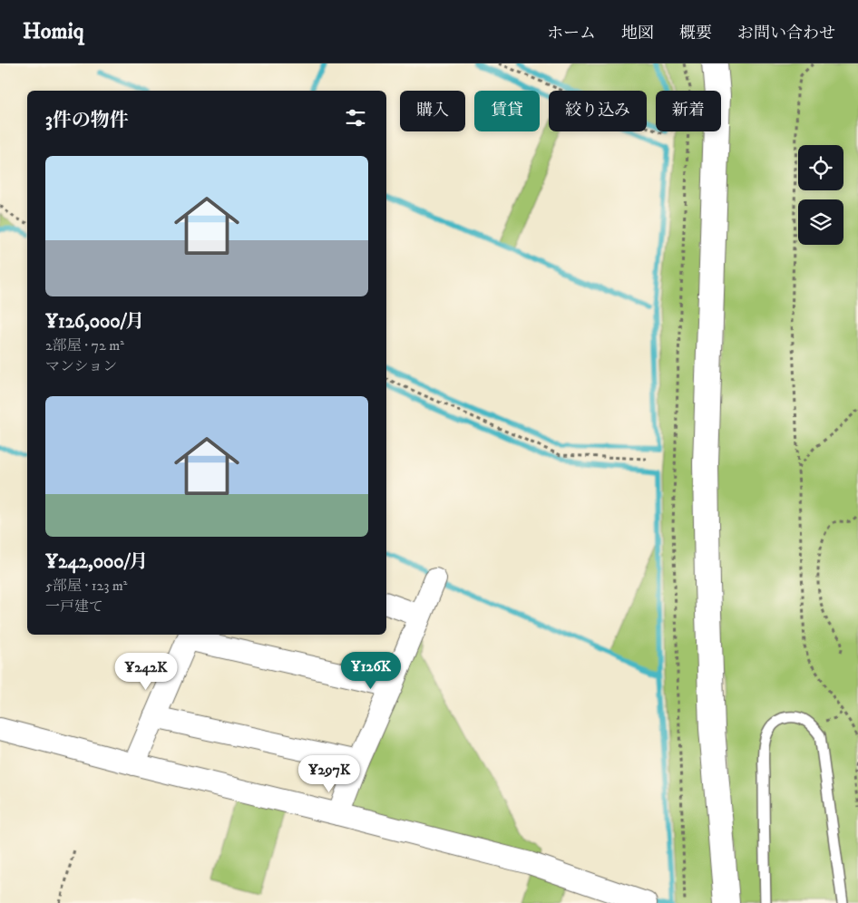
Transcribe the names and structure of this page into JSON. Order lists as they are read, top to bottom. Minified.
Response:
{"page":{"header":"Homiq","nav":["ホーム","地図","概要","お問い合わせ"],"chip":["購入","賃貸","絞り込み","新着"],"heading":"3件の物件","list":[{"name":"¥126,000/月","note":"2部屋 · 72 m² · マンション"},{"name":"¥242,000/月","note":"5部屋 · 123 m² · 一戸建て"}],"price":["¥126K","¥242K","¥297K"]}}
